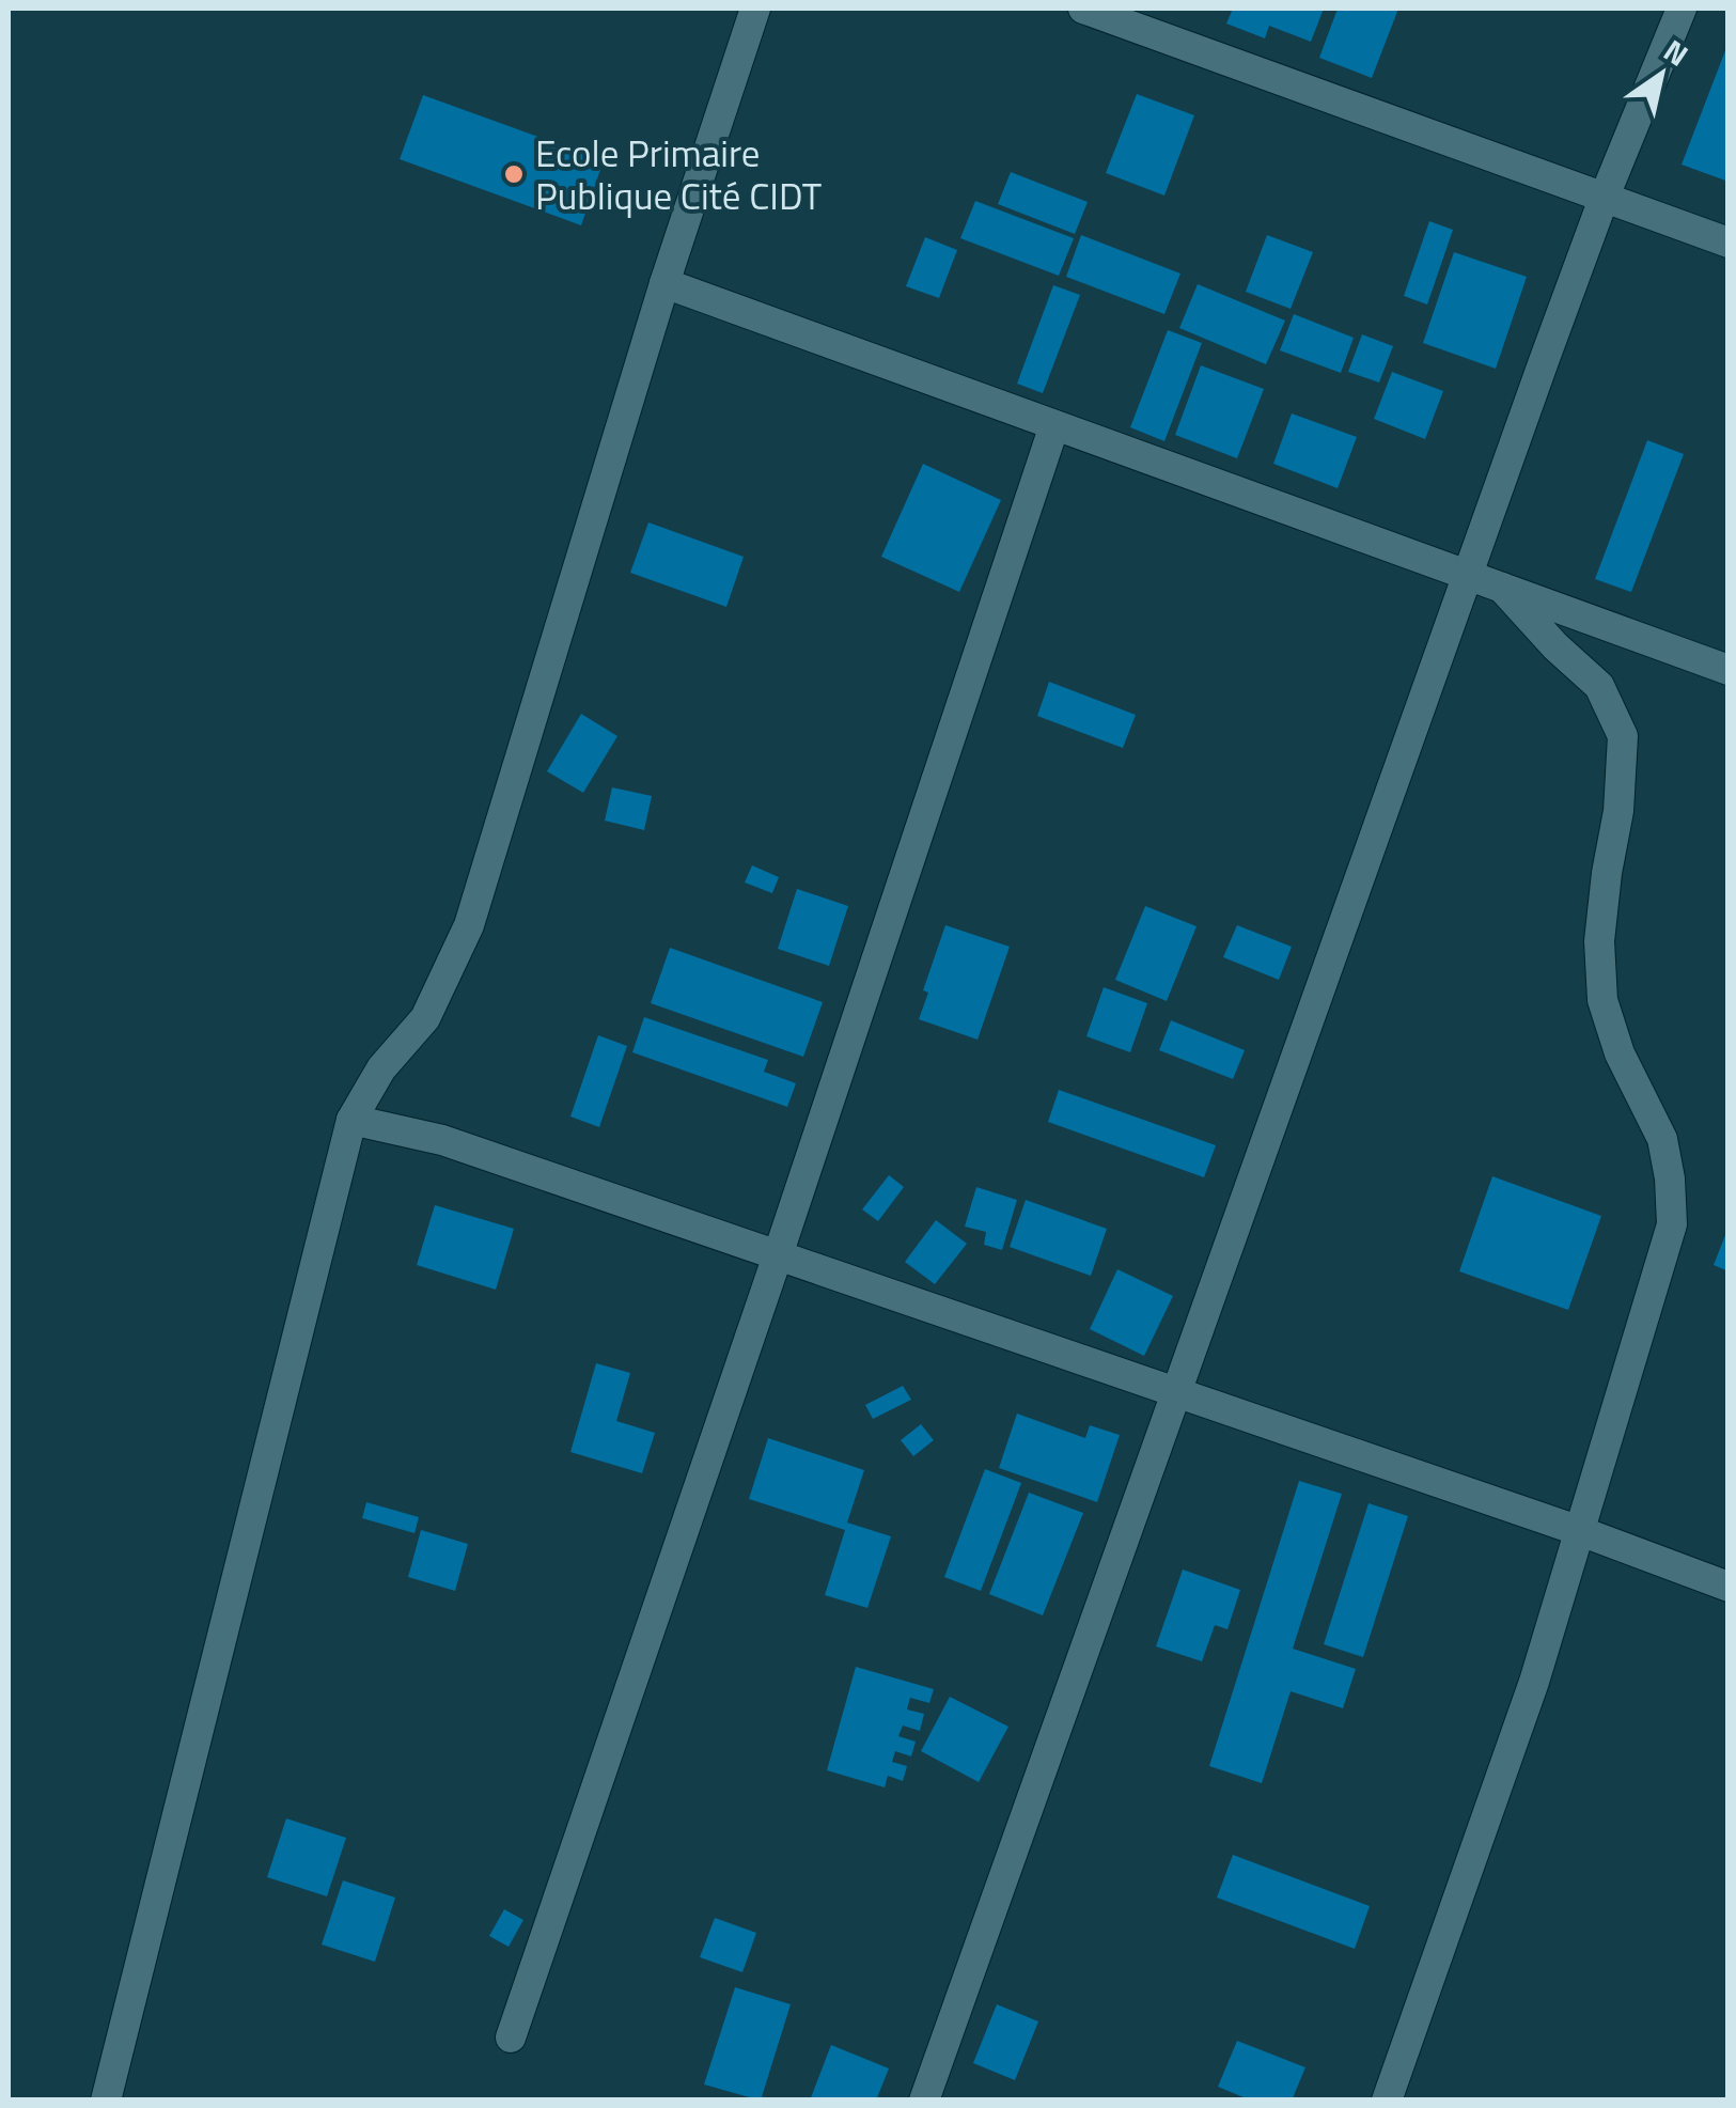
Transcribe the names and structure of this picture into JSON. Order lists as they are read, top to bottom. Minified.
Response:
{"places":["Ecole Primaire Publique Cité CIDT"],"north":"top right"}
